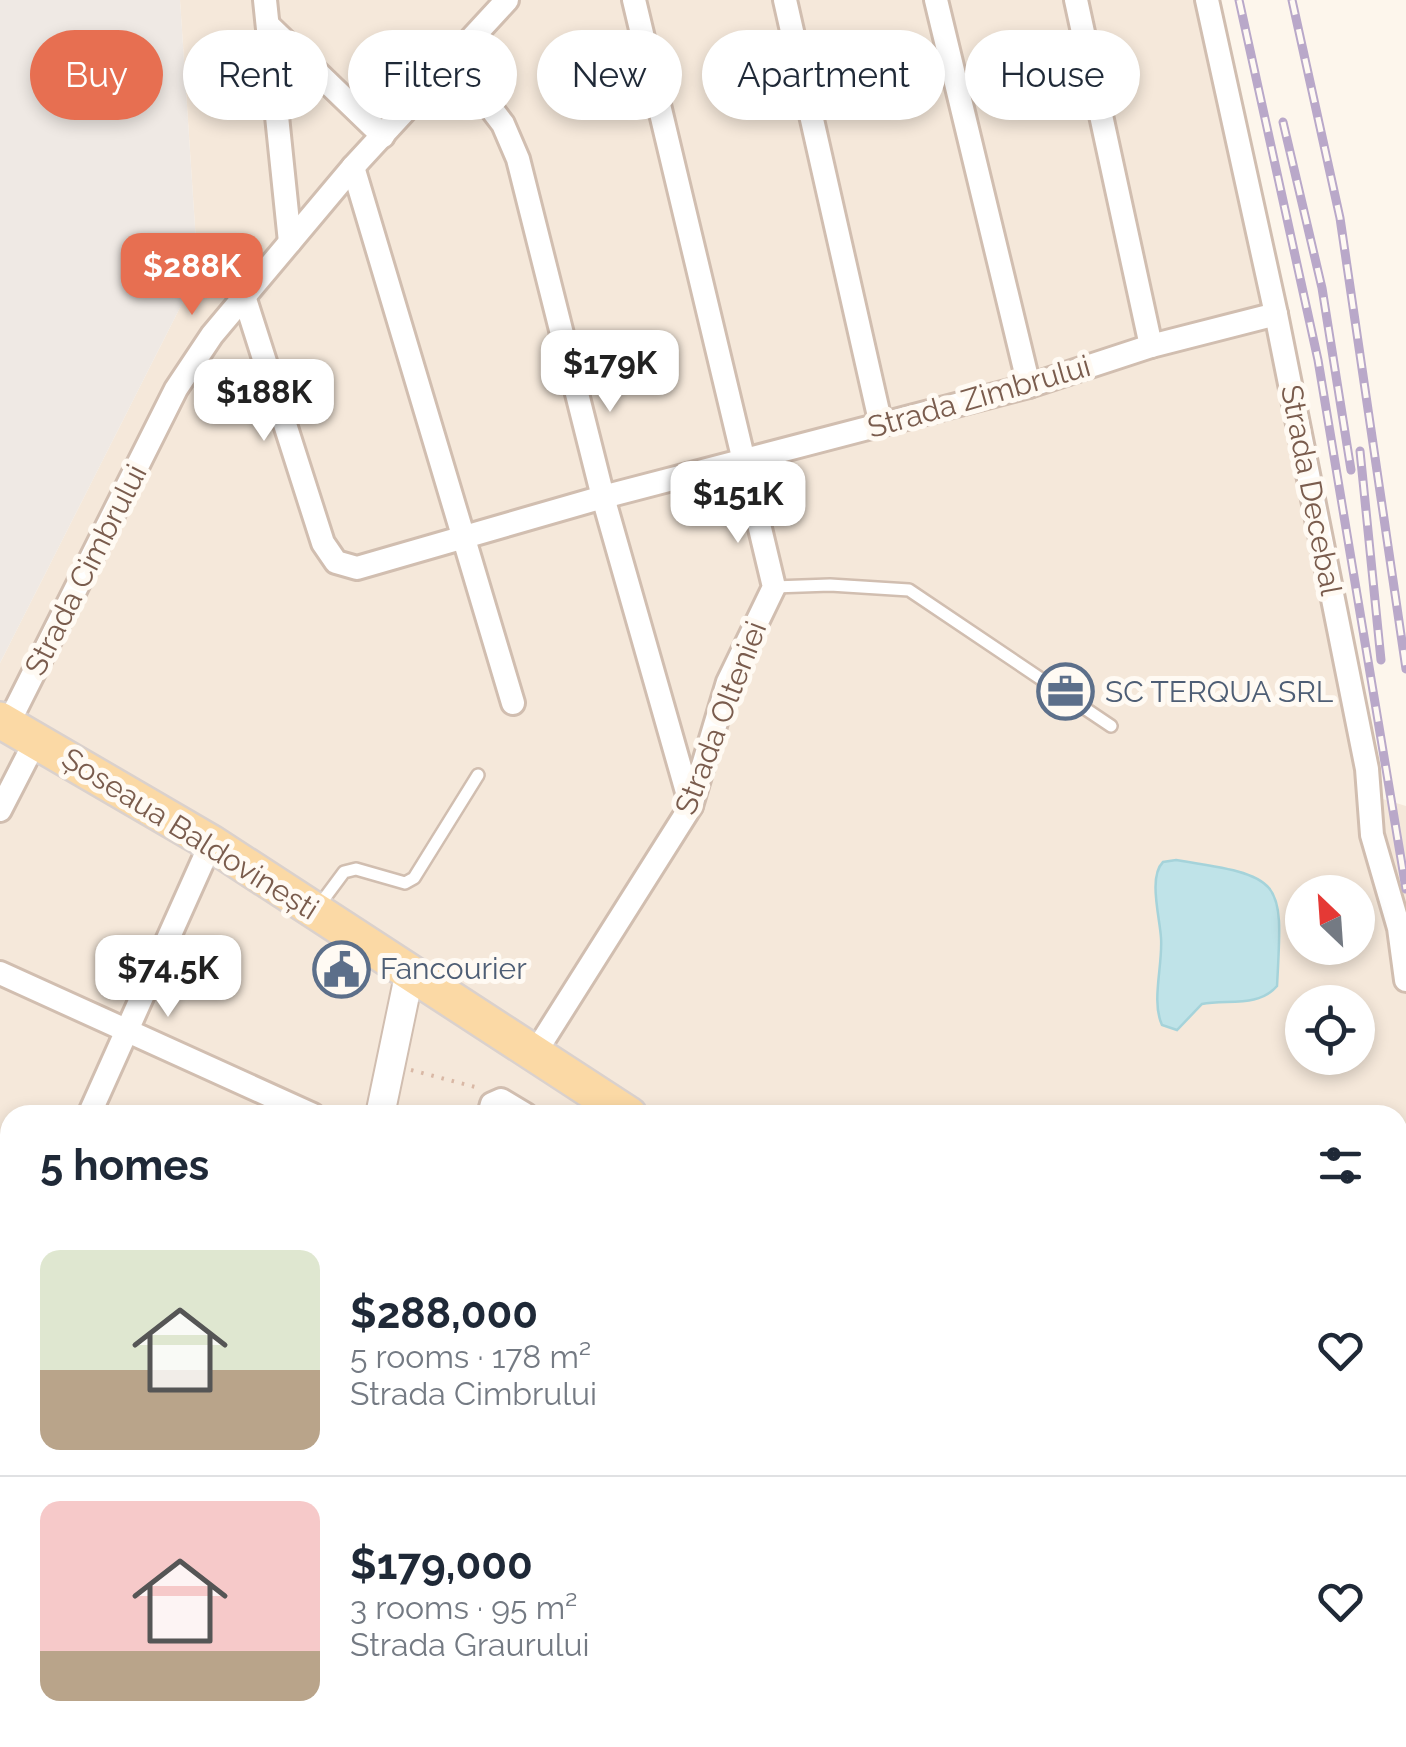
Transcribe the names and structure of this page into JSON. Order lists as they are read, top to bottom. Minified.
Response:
{"streets":{"main road":["Șoseaua Baldovinești"],"street":["Strada Zimbrului","Strada Decebal","Strada Cimbrului","Strada Olteniei"]},"crossings":[["Strada Zimbrului","Strada Decebal"],["Strada Zimbrului","Strada Cimbrului"],["Strada Zimbrului","Strada Olteniei"],["Strada Cimbrului","Șoseaua Baldovinești"],["Strada Olteniei","Șoseaua Baldovinești"]],"places":{"office":["SC TERQUA SRL"],"public building":["Fancourier"]},"north":"top left","page":{"chip":["Buy","Rent","Filters","New","Apartment","House"],"price":["$288K","$179K","$188K","$151K","$74.5K"],"heading":"5 homes","list":[{"name":"$288,000","note":"5 rooms · 178 m² · Strada Cimbrului"},{"name":"$179,000","note":"3 rooms · 95 m² · Strada Graurului"}]}}
